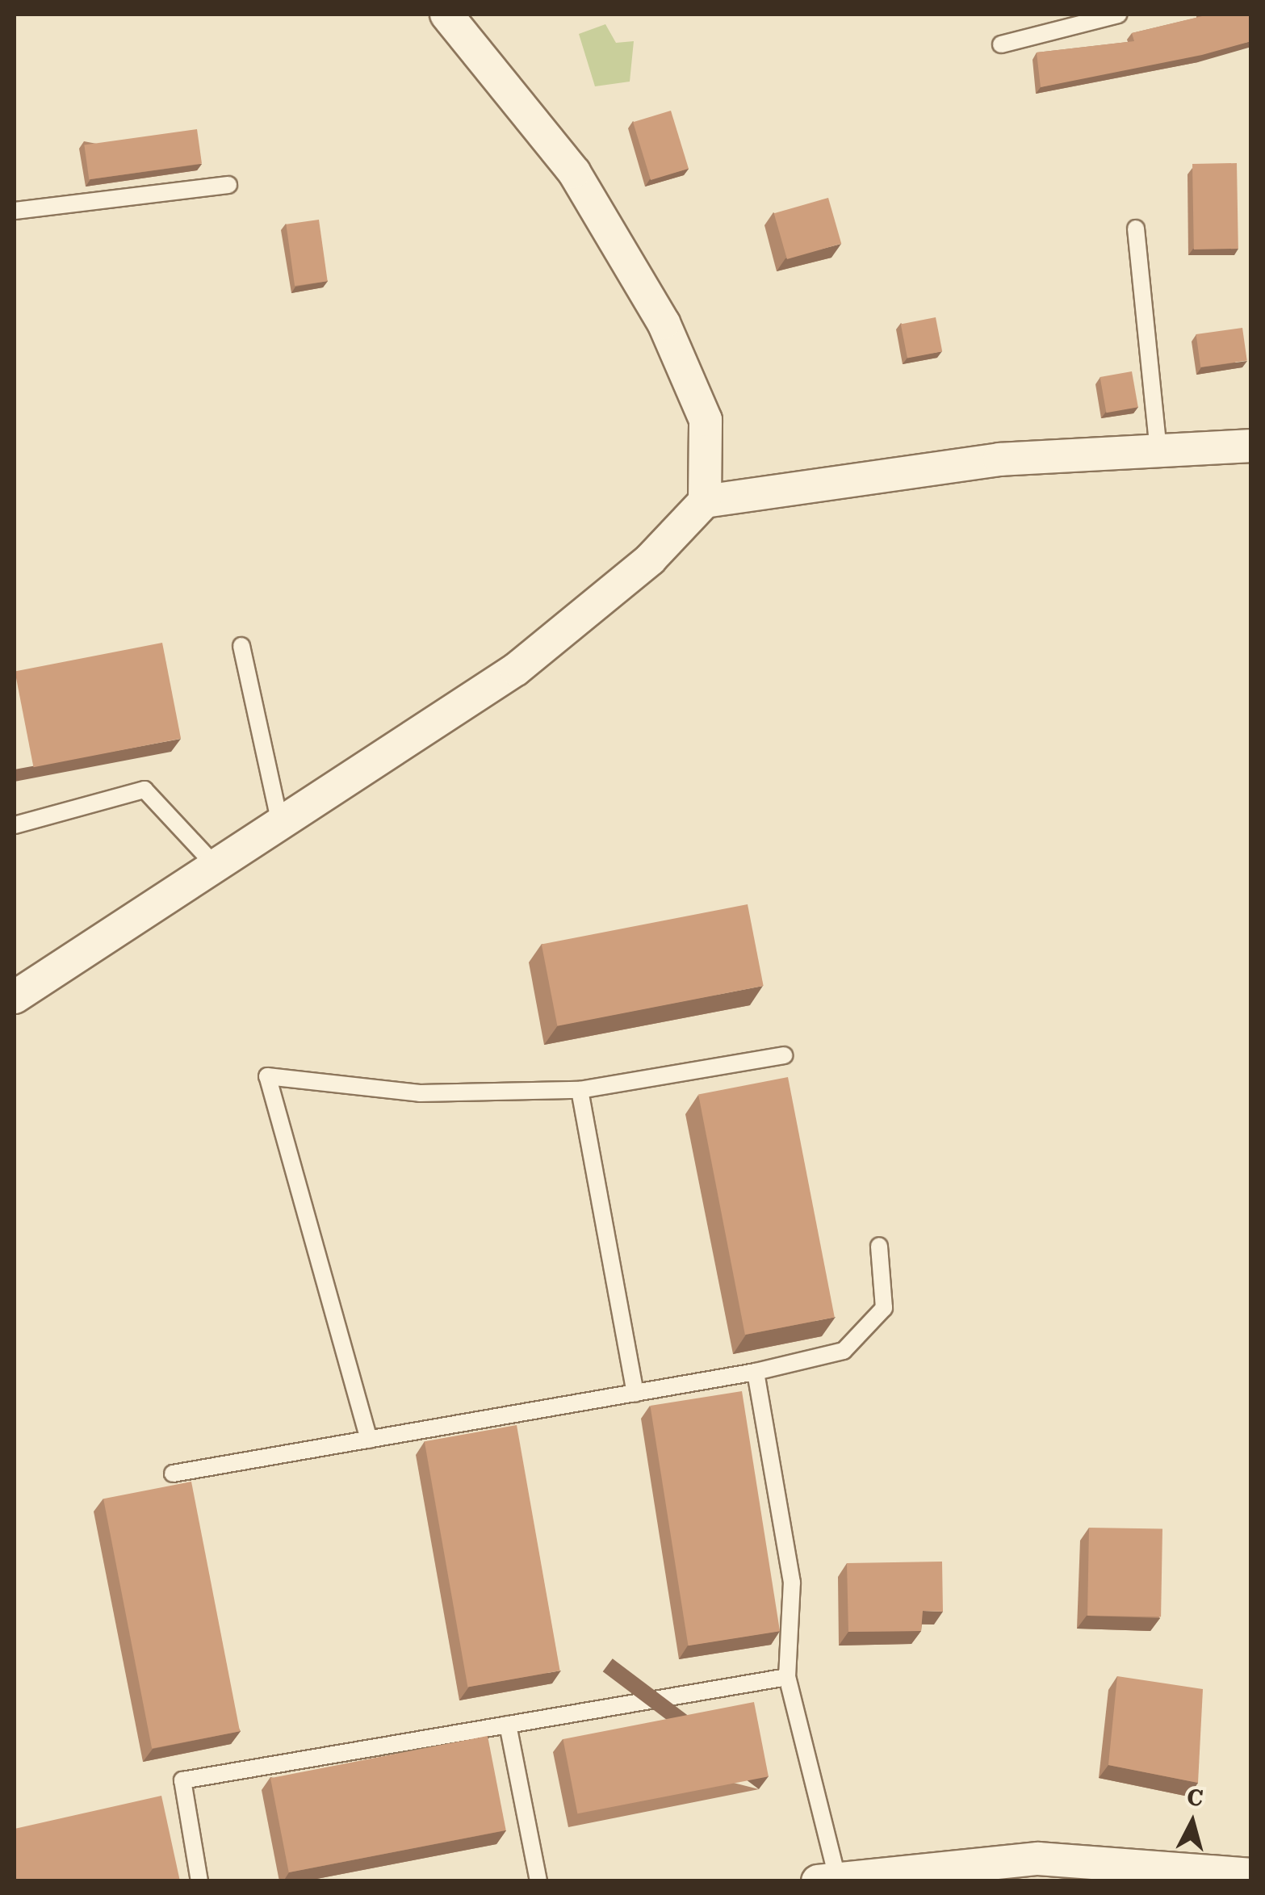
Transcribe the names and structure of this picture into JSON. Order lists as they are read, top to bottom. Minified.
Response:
{"north":"top"}
